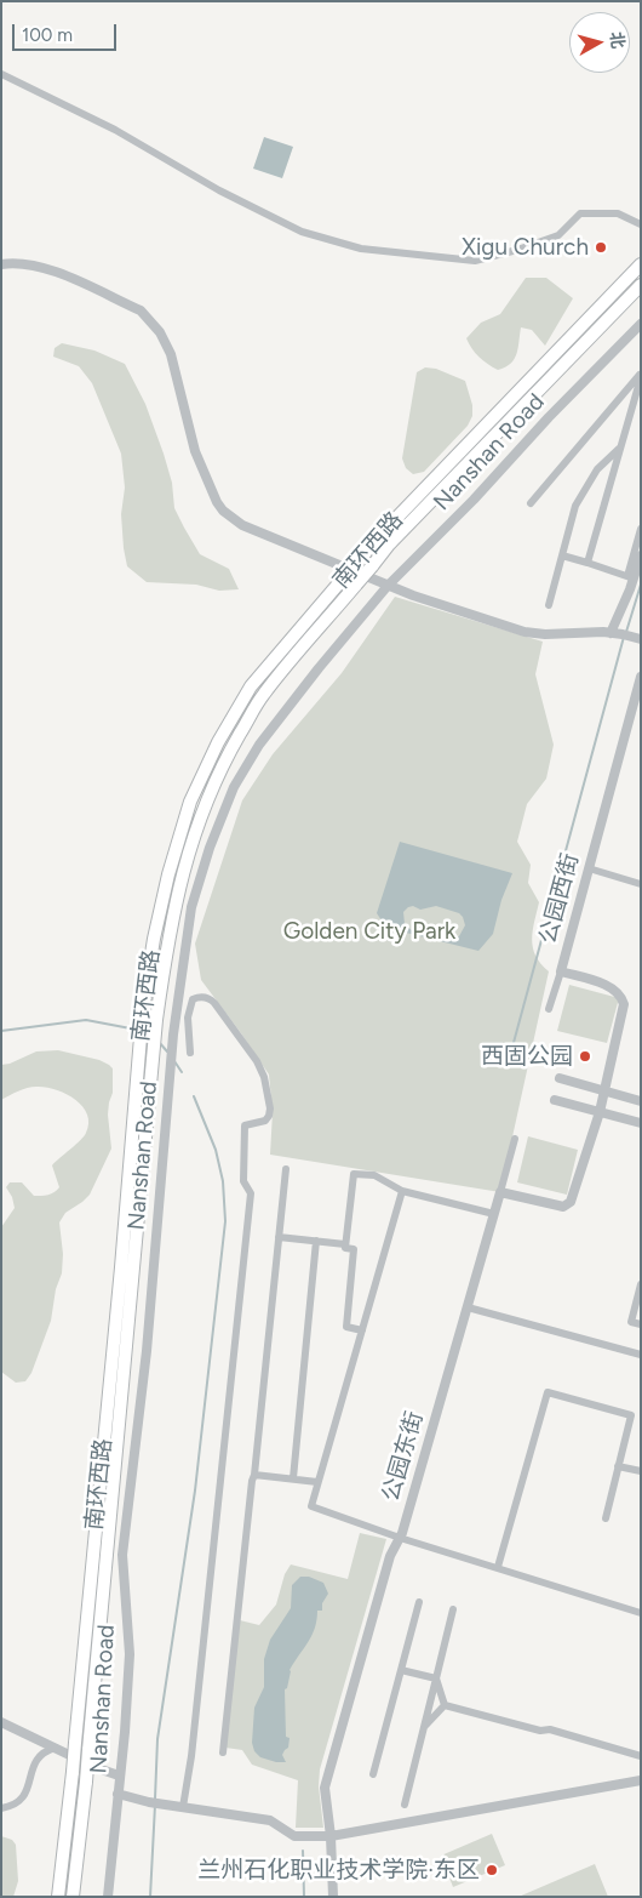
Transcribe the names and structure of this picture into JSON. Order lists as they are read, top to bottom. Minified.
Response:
{"streets":{"highway":["南环西路"],"street":["Nanshan Road","公园西街","公园东街"]},"parks":["Golden City Park"],"places":["Xigu Church","西固公园","兰州石化职业技术学院·东区"],"scale_bar":"100 m","north":"right"}
